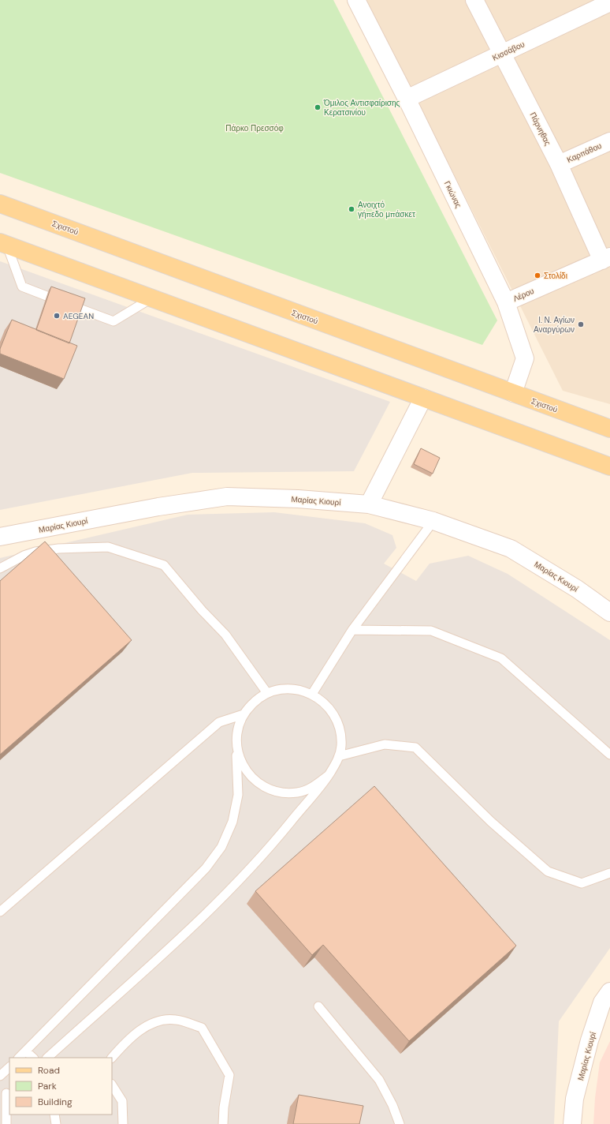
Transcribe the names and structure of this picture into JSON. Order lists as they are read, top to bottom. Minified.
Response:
{"streets":{"main road":["Σχιστού"],"street":["Κισσάβου","Πάρνηθας","Καρπάθου","Γκιώνας","Λέρου","Μαρίας Κιουρί"]},"crossings":[["Κισσάβου","Πάρνηθας"],["Κισσάβου","Γκιώνας"],["Πάρνηθας","Καρπάθου"],["Πάρνηθας","Λέρου"],["Γκιώνας","Σχιστού"],["Γκιώνας","Λέρου"]],"parks":["Πάρκο Πρεσσόφ"],"places":["Όμιλος Αντισφαίρισης Κερατσινίου","Ανοιχτό γήπεδο μπάσκετ","Στολίδι","AEGEAN","Ι. Ν. Αγίων Αναργύρων"],"legend":["Road","Park","Building"]}
